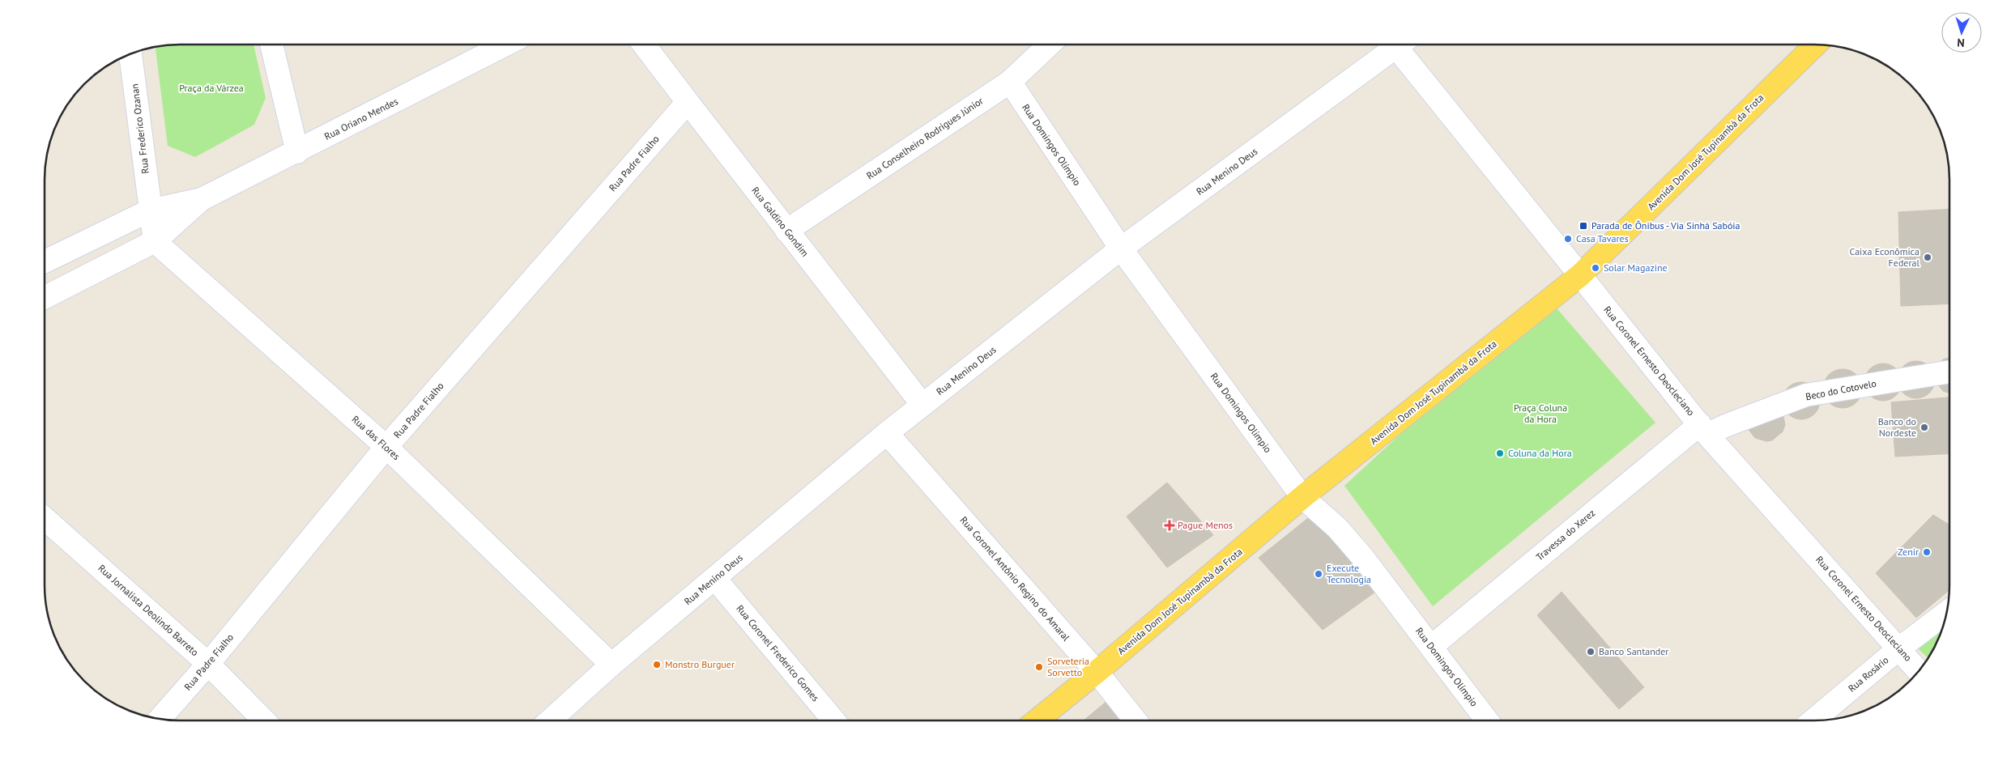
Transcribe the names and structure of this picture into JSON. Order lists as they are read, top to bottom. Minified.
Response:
{"streets":{"main road":["Avenida Dom José Tupinambá da Frota"],"street":["Rua Oriano Mendes","Rua Frederico Ozanan","Rua Conselheiro Rodrigues Júnior","Rua Domingos Olímpio","Rua Padre Fialho","Rua Menino Deus","Rua Galdino Gondim","Rua Coronel Ernesto Deocleciano","Beco do Cotovelo","Rua das Flores","Travessa do Xerez","Rua Coronel Antônio Regino do Amaral","Rua Jornalista Deolindo Barreto","Rua Coronel Frederico Gomes","Rua Rosário"]},"crossings":[["Rua Oriano Mendes","Rua Frederico Ozanan"],["Rua Oriano Mendes","Rua das Flores"],["Rua Conselheiro Rodrigues Júnior","Rua Domingos Olímpio"],["Rua Conselheiro Rodrigues Júnior","Rua Galdino Gondim"],["Rua Domingos Olímpio","Avenida Dom José Tupinambá da Frota"],["Rua Domingos Olímpio","Rua Menino Deus"],["Rua Domingos Olímpio","Travessa do Xerez"],["Avenida Dom José Tupinambá da Frota","Rua Coronel Ernesto Deocleciano"],["Avenida Dom José Tupinambá da Frota","Rua Coronel Antônio Regino do Amaral"],["Rua Padre Fialho","Rua Galdino Gondim"],["Rua Padre Fialho","Rua das Flores"],["Rua Padre Fialho","Rua Jornalista Deolindo Barreto"],["Rua Menino Deus","Rua Galdino Gondim"],["Rua Menino Deus","Rua das Flores"],["Rua Menino Deus","Rua Coronel Antônio Regino do Amaral"],["Rua Menino Deus","Rua Coronel Frederico Gomes"],["Rua Coronel Ernesto Deocleciano","Beco do Cotovelo"],["Rua Coronel Ernesto Deocleciano","Travessa do Xerez"],["Rua Coronel Ernesto Deocleciano","Rua Rosário"],["Beco do Cotovelo","Travessa do Xerez"]],"parks":["Praça da Várzea","Praça Coluna da Hora"],"places":{"transit":["Parada de Ônibus - Via Sinhá Sabóia"],"other":["Casa Tavares","Caixa Econômica Federal","Solar Magazine","Banco do Nordeste","Coluna da Hora","Zenir","Execute Tecnologia","Banco Santander","Monstro Burguer","Sorveteria Sorvetto"],"health":["Pague Menos"]},"north":"bottom"}
